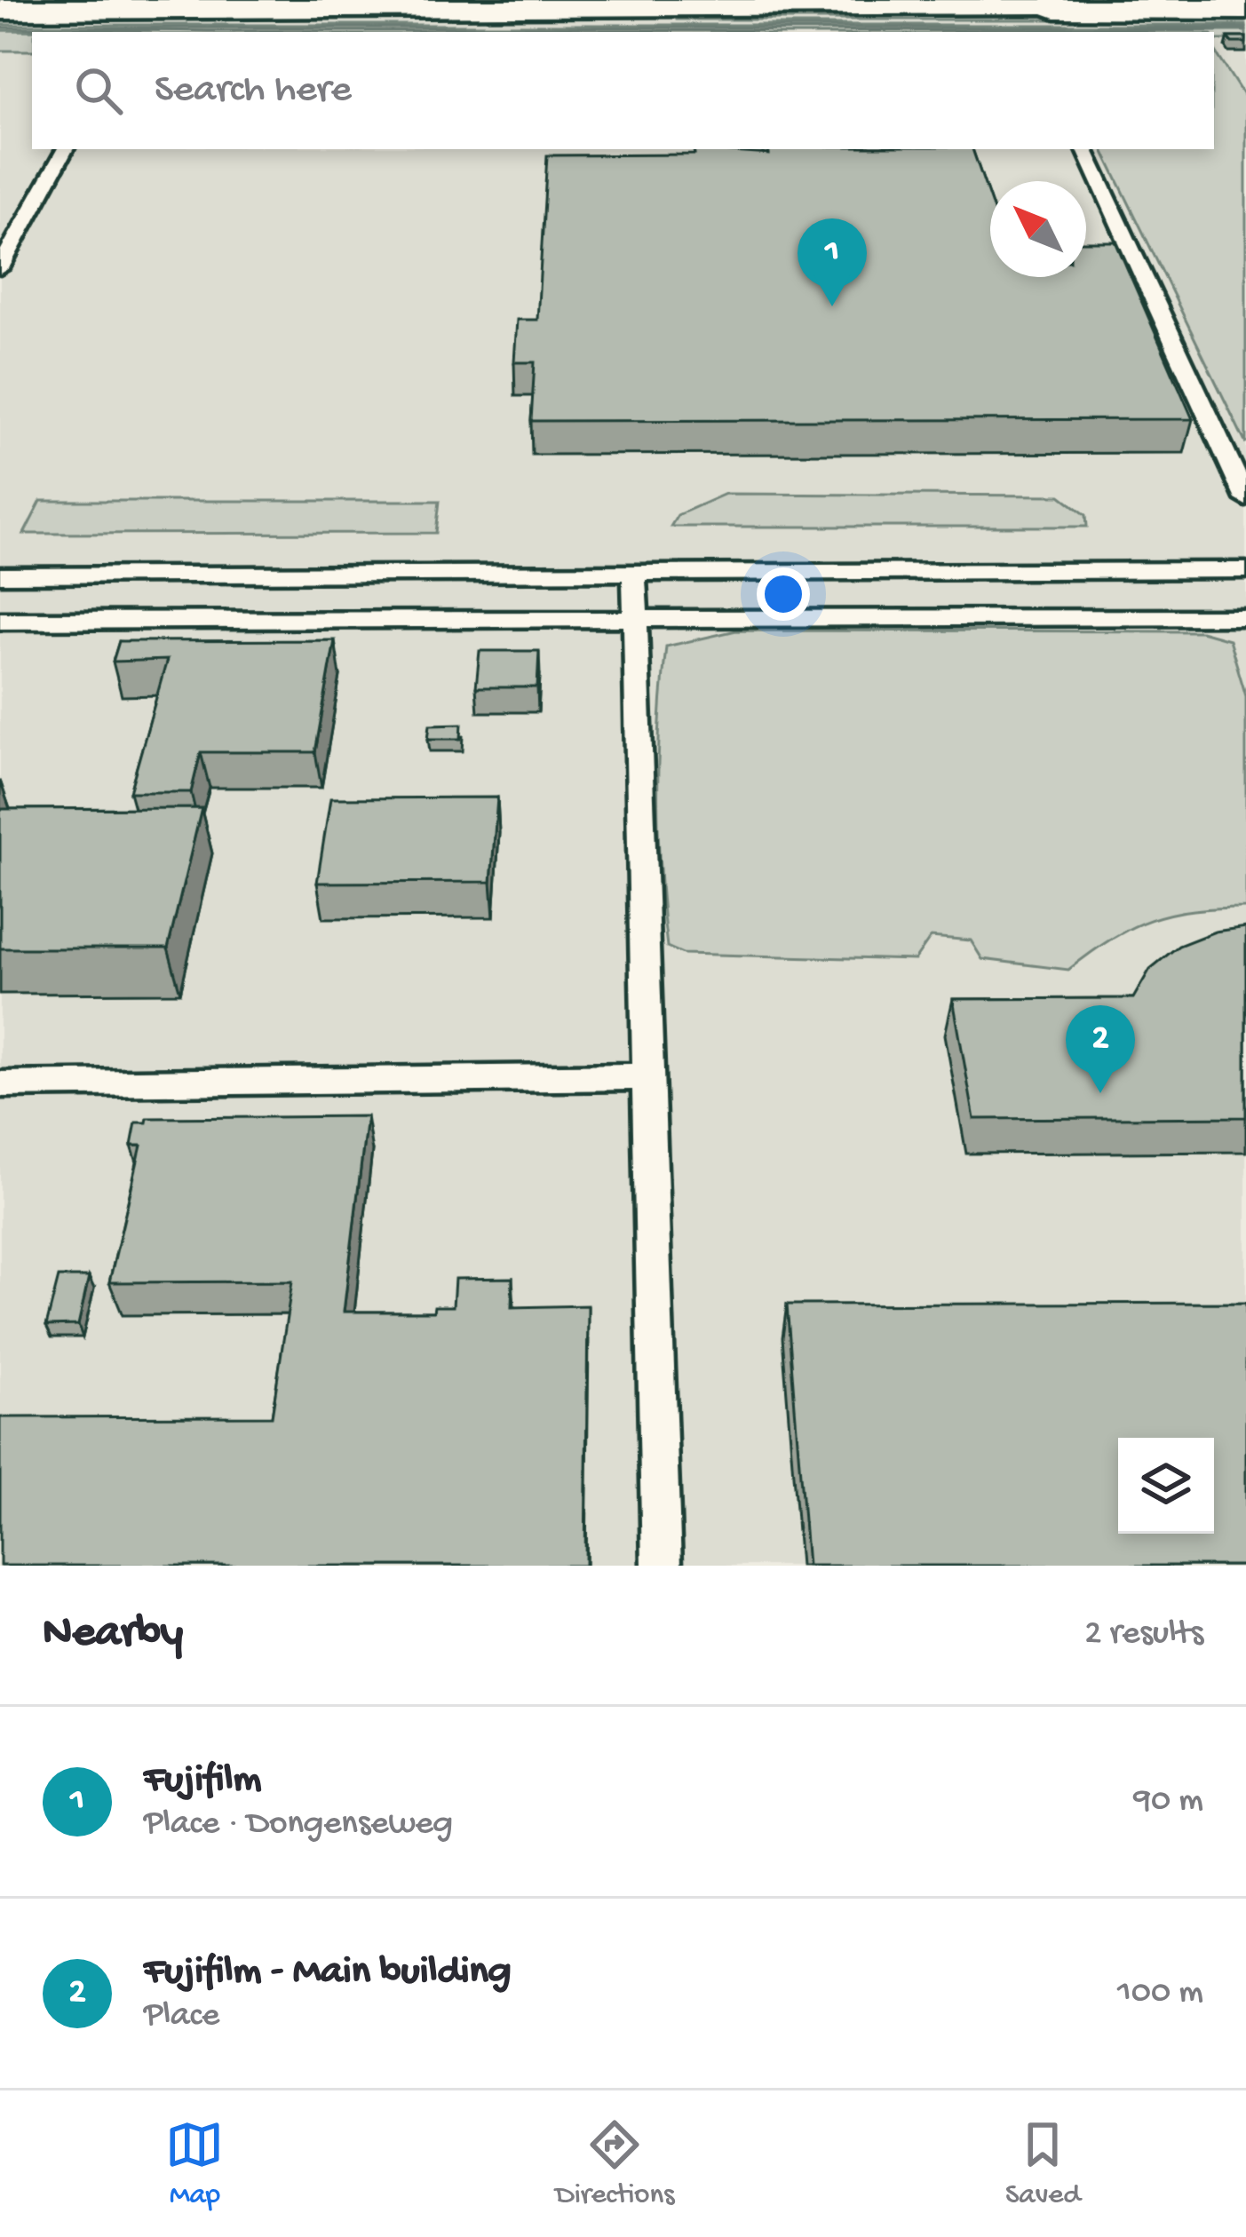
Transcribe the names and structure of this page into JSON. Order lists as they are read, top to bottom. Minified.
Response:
{"north":"top left","page":{"search":"Search here","pins":["1","2"],"heading":["Nearby","2 results"],"list":[{"mark":"1","name":"Fujifilm","note":"Place · Dongenseweg","value":"90 m"},{"mark":"2","name":"Fujifilm - Main building","note":"Place","value":"100 m"}],"nav":["Map","Directions","Saved"]}}
